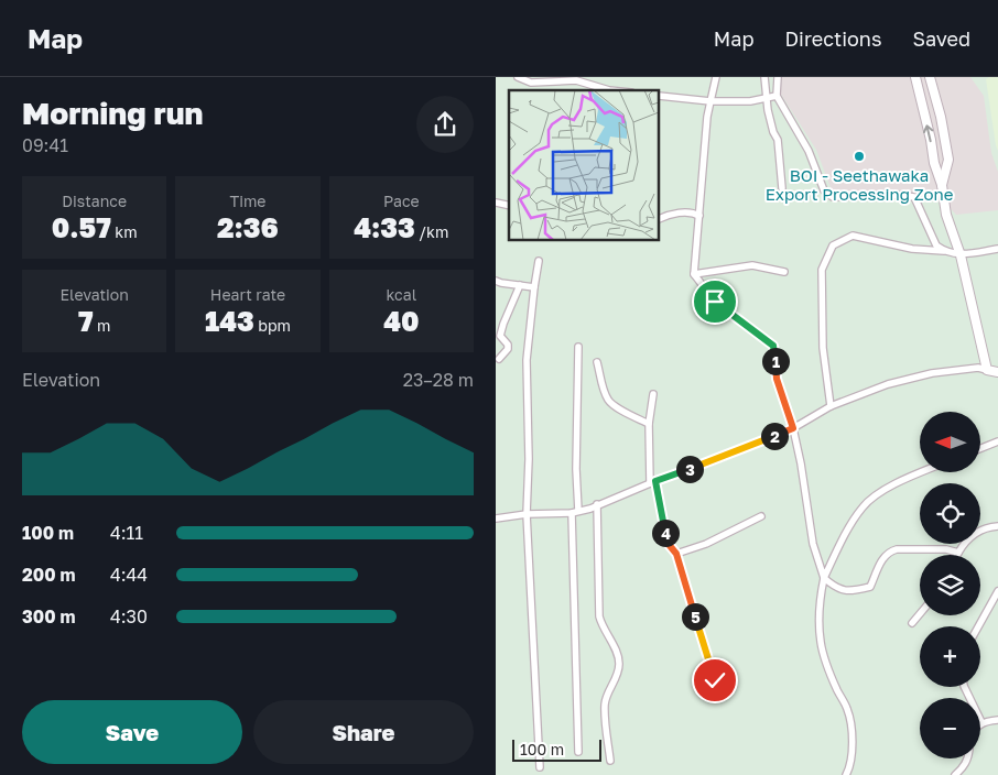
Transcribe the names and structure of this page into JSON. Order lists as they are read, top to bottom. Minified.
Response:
{"places":["BOI - Seethawaka Export Processing Zone"],"scale_bar":"100 m","north":"left","page":{"header":"Map","nav":["Map","Directions","Saved"],"heading":["Morning run","09:41"],"stats":[["Distance","0.57 km"],["Time","2:36"],["Pace","4:33 /km"],["Elevation","7 m"],["Heart rate","143 bpm"],["kcal","40"]],"pins":["1","2","3","4","5"],"chart":["Elevation","23–28 m"],"map_buttons":["+","−"],"list":[{"name":"100 m","note":"4:11"},{"name":"200 m","note":"4:44"},{"name":"300 m","note":"4:30"}],"buttons":["Save","Share"],"scale":"100 m"}}
